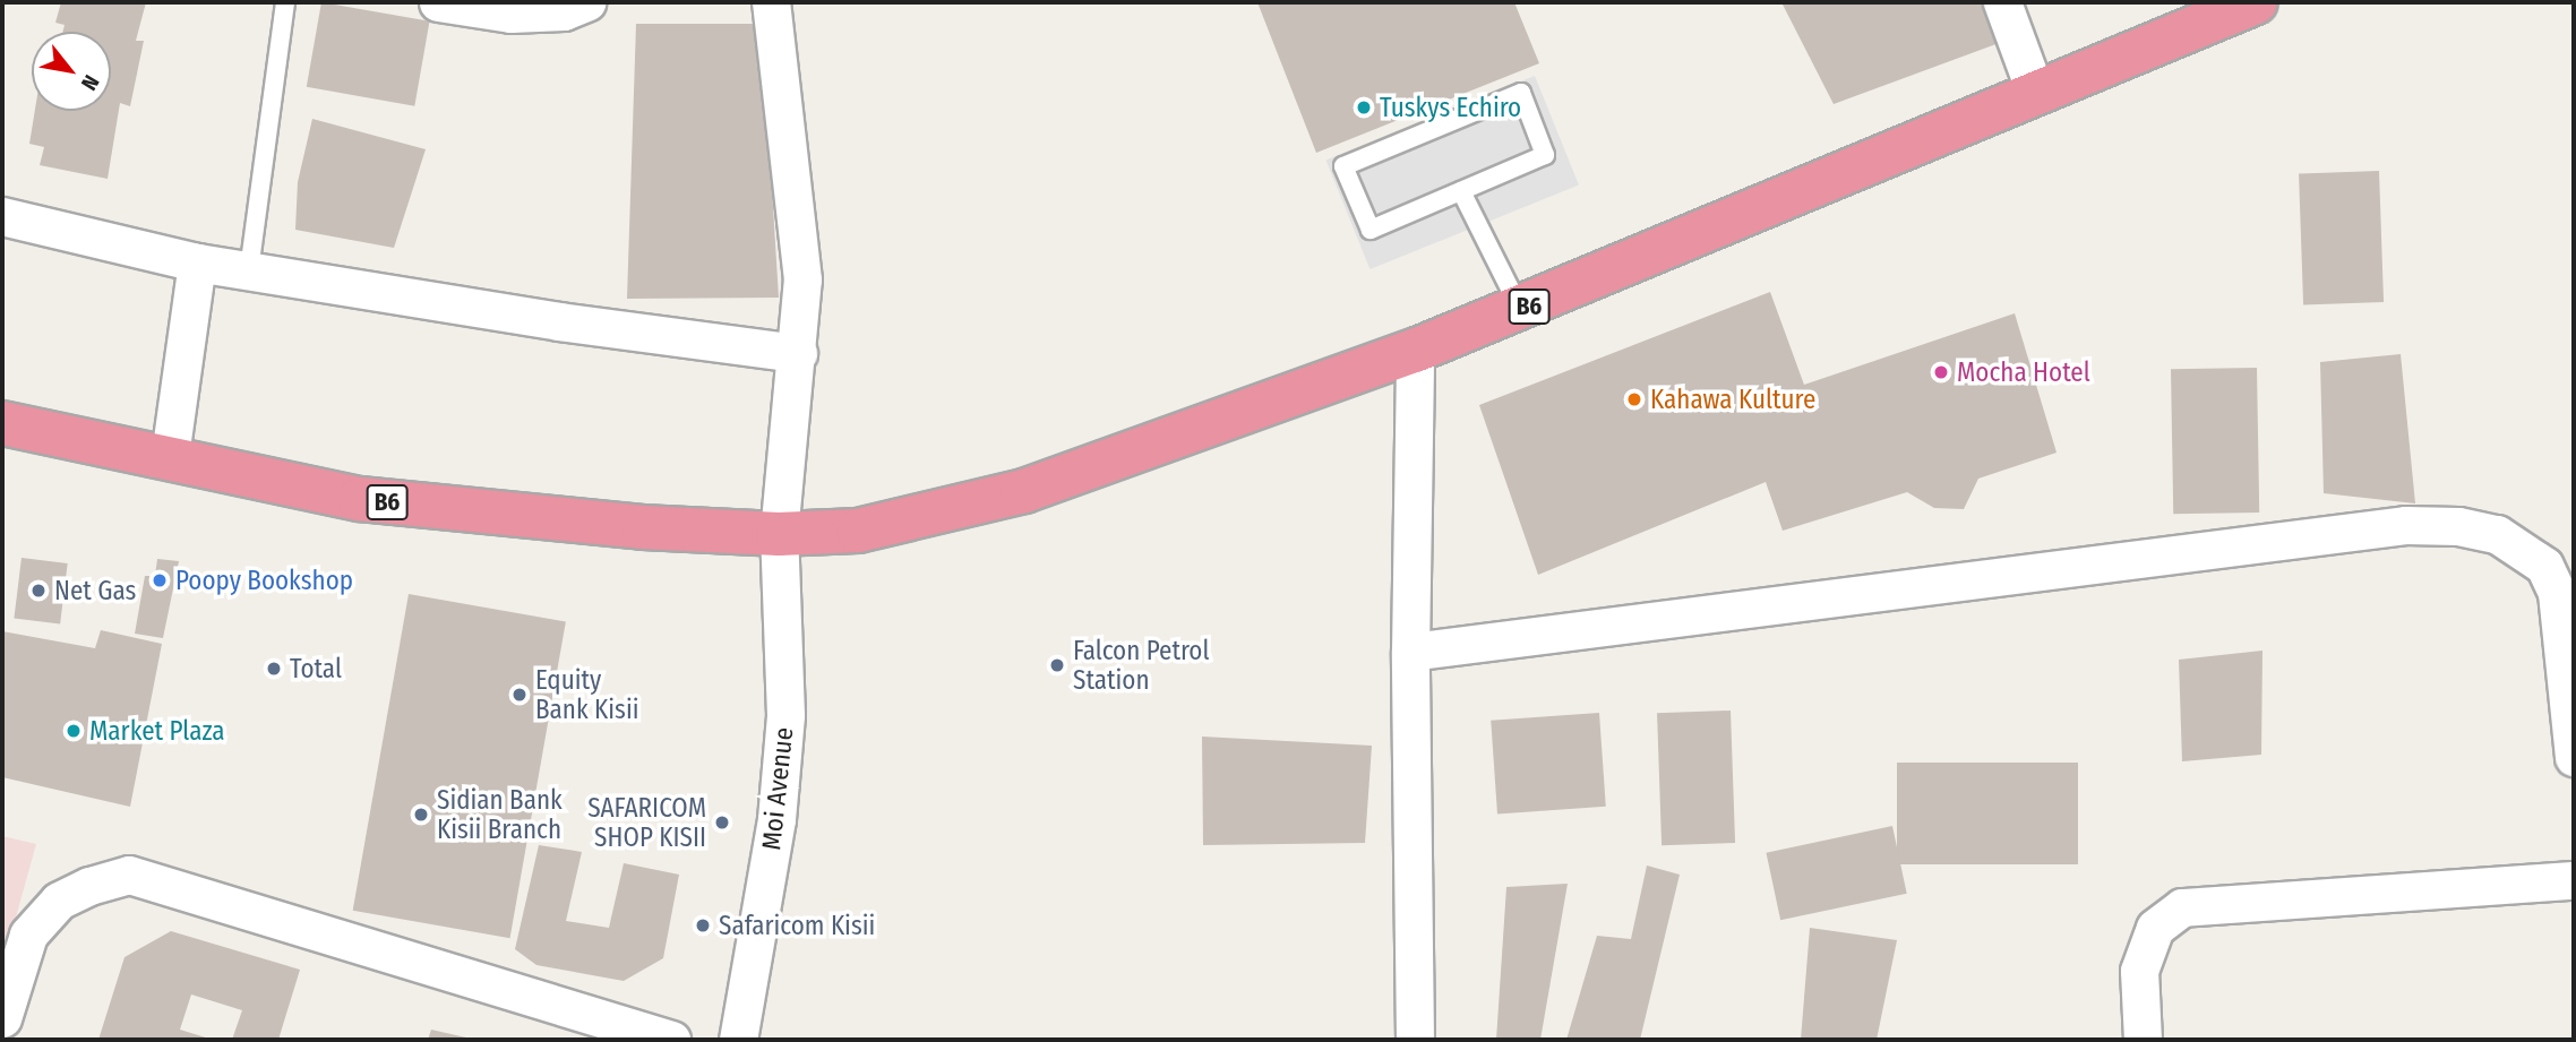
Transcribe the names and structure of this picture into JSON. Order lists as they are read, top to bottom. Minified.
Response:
{"streets":{"highway":["B6"],"street":["Moi Avenue"]},"crossings":[["B6","Moi Avenue"]],"places":["Tuskys Echiro","Mocha Hotel","Kahawa Kulture","Poopy Bookshop","Net Gas","Falcon Petrol Station","Total","Equity Bank Kisii","Market Plaza","Sidian Bank Kisii Branch","SAFARICOM SHOP KISII","Safaricom Kisii"],"north":"bottom right"}
